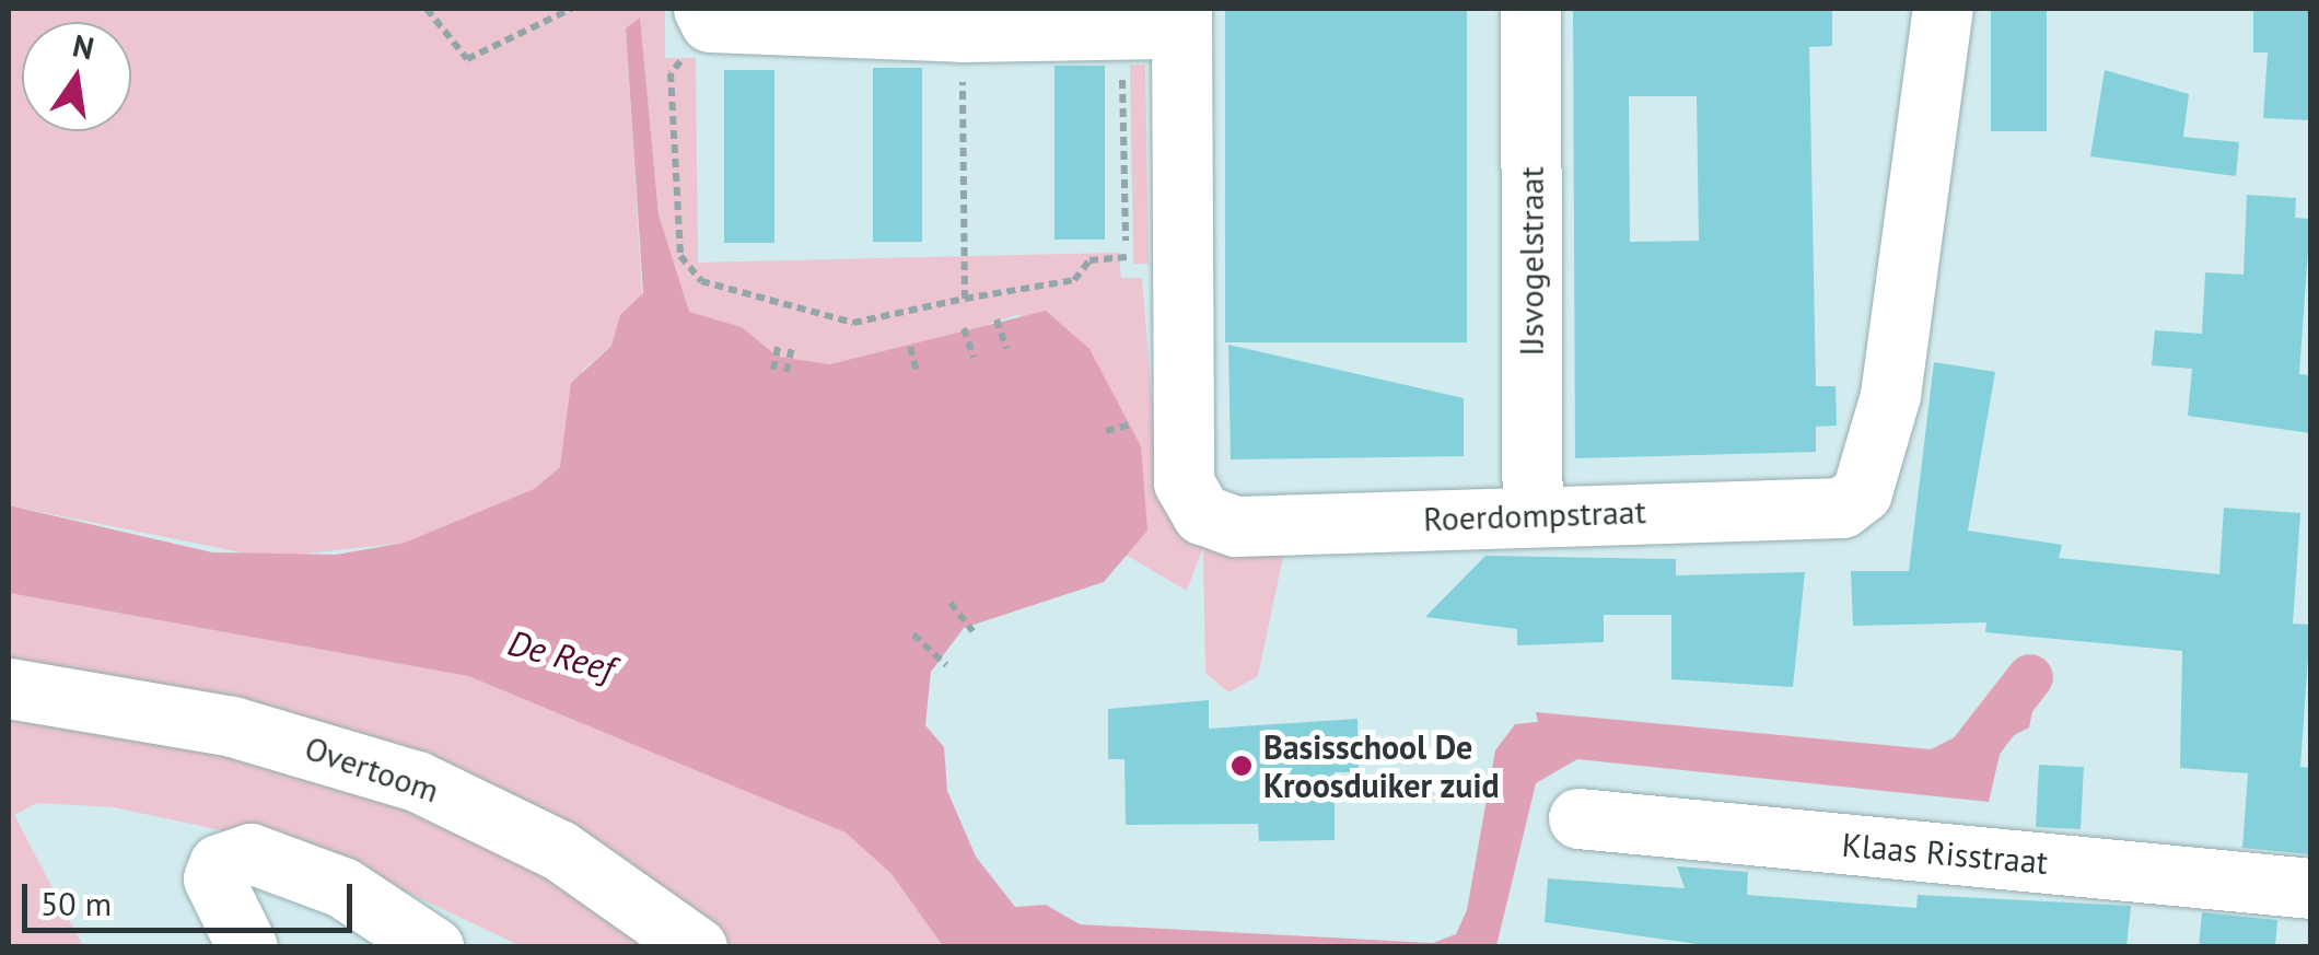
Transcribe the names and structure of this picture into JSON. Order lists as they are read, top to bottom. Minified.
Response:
{"streets":{"street":["IJsvogelstraat","Roerdompstraat","Overtoom","Klaas Risstraat"]},"crossings":[["IJsvogelstraat","Roerdompstraat"]],"water":["De Reef"],"places":["Basisschool De Kroosduiker zuid"],"scale_bar":"50 m","north":"top"}
